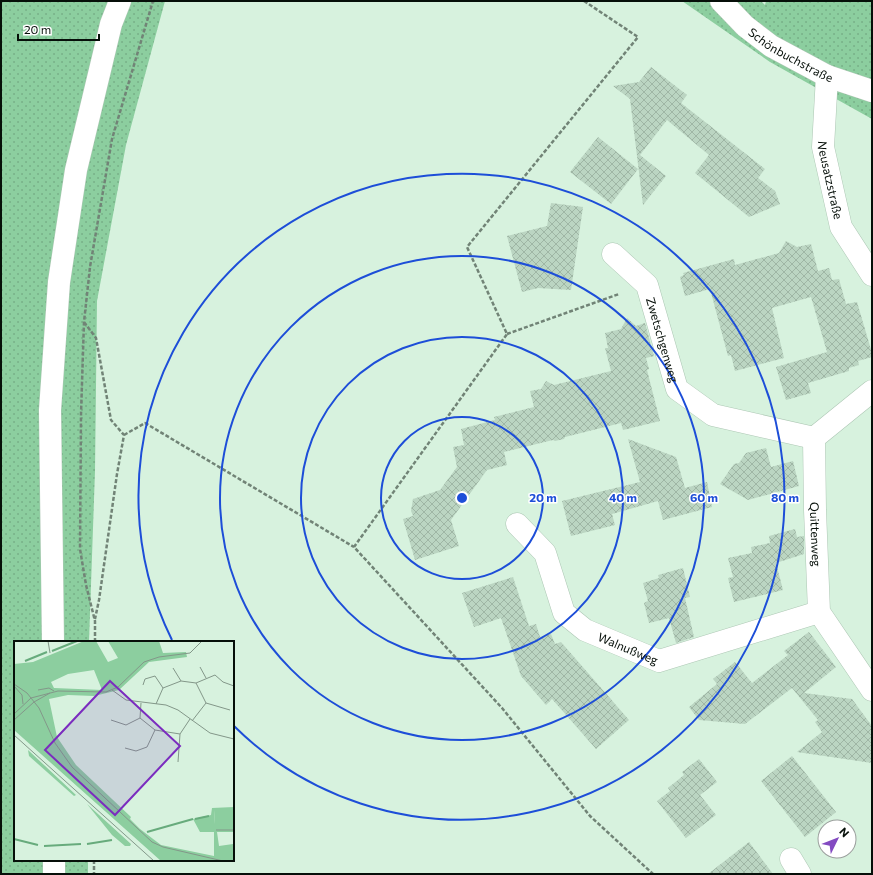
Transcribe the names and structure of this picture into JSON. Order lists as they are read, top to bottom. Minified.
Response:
{"streets":{"street":["Schönbuchstraße","Neusatzstraße","Zwetschgenweg","Quittenweg","Walnußweg"]},"crossings":[["Schönbuchstraße","Neusatzstraße"],["Zwetschgenweg","Quittenweg"],["Quittenweg","Walnußweg"]],"scale_bar":"20 m","north":"top right","rings":["20 m","40 m","60 m","80 m"]}
